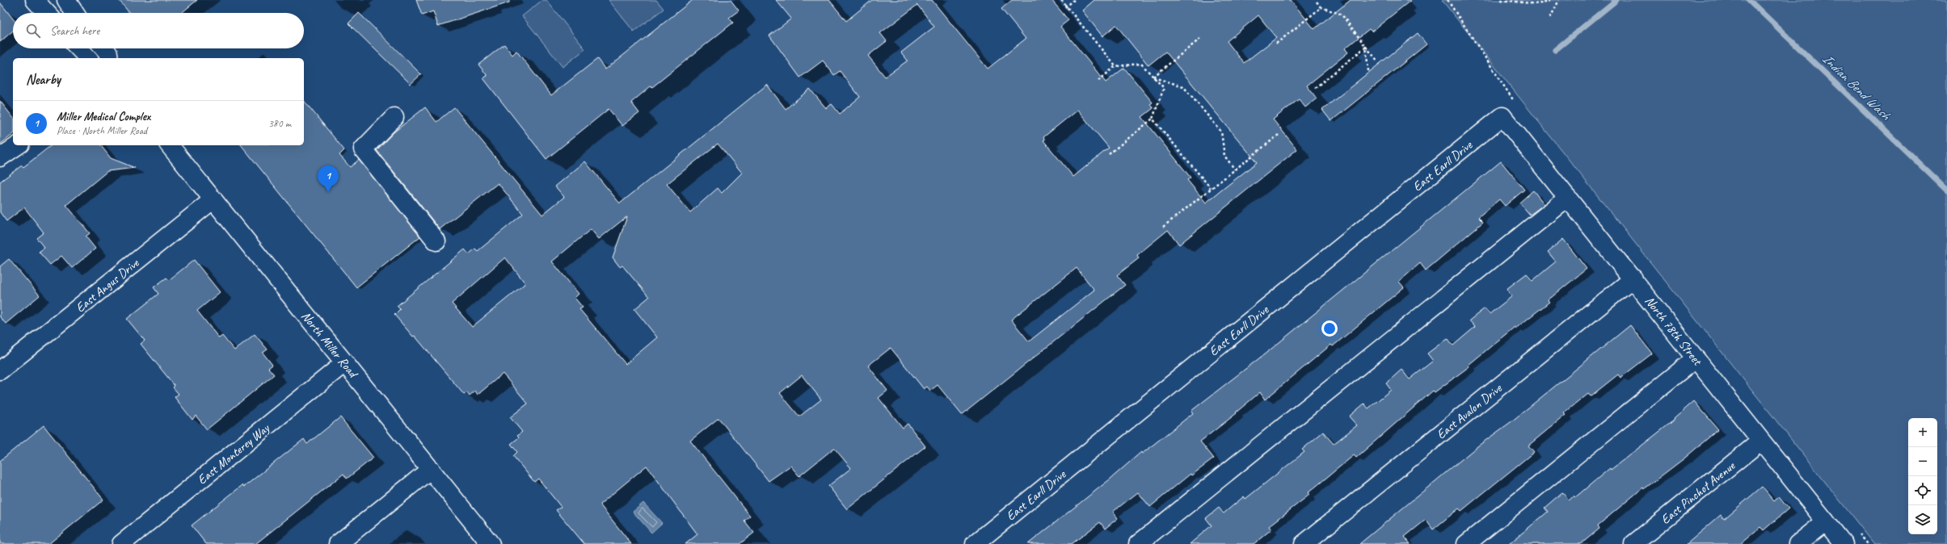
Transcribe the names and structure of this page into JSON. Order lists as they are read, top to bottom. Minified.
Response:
{"streets":{"street":["East Earll Drive","East Angus Drive","North 78th Street","North Miller Road","East Avalon Drive","East Monterey Way","East Pinchot Avenue"]},"crossings":[["East Earll Drive","North 78th Street"],["East Angus Drive","North Miller Road"],["North 78th Street","East Avalon Drive"],["North 78th Street","East Pinchot Avenue"],["North Miller Road","East Monterey Way"]],"water":["Indian Bend Wash"],"page":{"search":"Search here","heading":"Nearby","list":[{"mark":"1","name":"Miller Medical Complex","note":"Place · North Miller Road","value":"380 m"}],"pins":"1","map_buttons":["+","−"]}}
